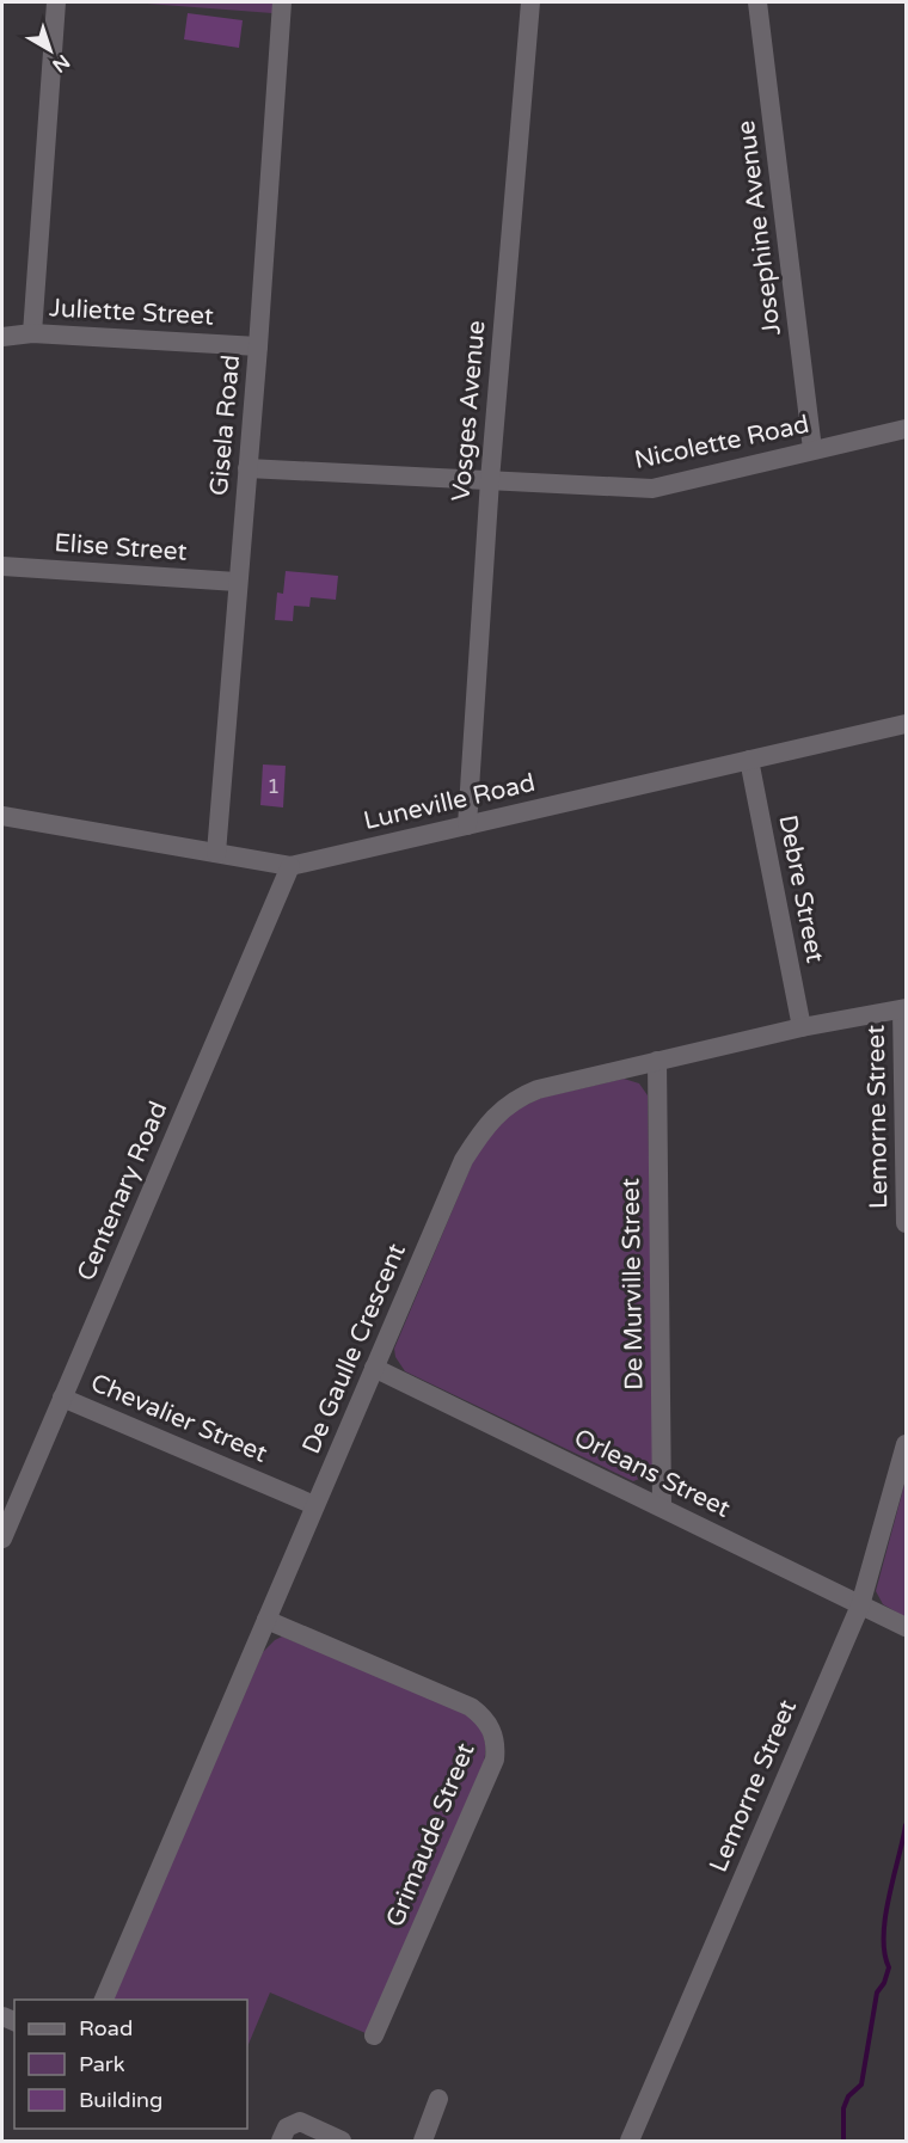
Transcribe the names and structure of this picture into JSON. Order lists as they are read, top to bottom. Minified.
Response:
{"streets":{"street":["Josephine Avenue","Juliette Street","Vosges Avenue","Gisela Road","Nicolette Road","Elise Street","Luneville Road","Debre Street","Lemorne Street","Centenary Road","De Murville Street","De Gaulle Crescent","Chevalier Street","Orleans Street","Grimaude Street"]},"crossings":[["Josephine Avenue","Nicolette Road"],["Juliette Street","Gisela Road"],["Vosges Avenue","Nicolette Road"],["Vosges Avenue","Luneville Road"],["Gisela Road","Nicolette Road"],["Gisela Road","Elise Street"],["Gisela Road","Luneville Road"],["Luneville Road","Debre Street"],["Luneville Road","Centenary Road"],["Debre Street","De Gaulle Crescent"],["Lemorne Street","De Gaulle Crescent"],["Lemorne Street","Orleans Street"],["Centenary Road","Chevalier Street"],["De Murville Street","De Gaulle Crescent"],["De Murville Street","Orleans Street"],["De Gaulle Crescent","Chevalier Street"],["De Gaulle Crescent","Orleans Street"],["De Gaulle Crescent","Grimaude Street"]],"house_numbers":["1"],"legend":["Road","Park","Building"],"north":"bottom right"}
